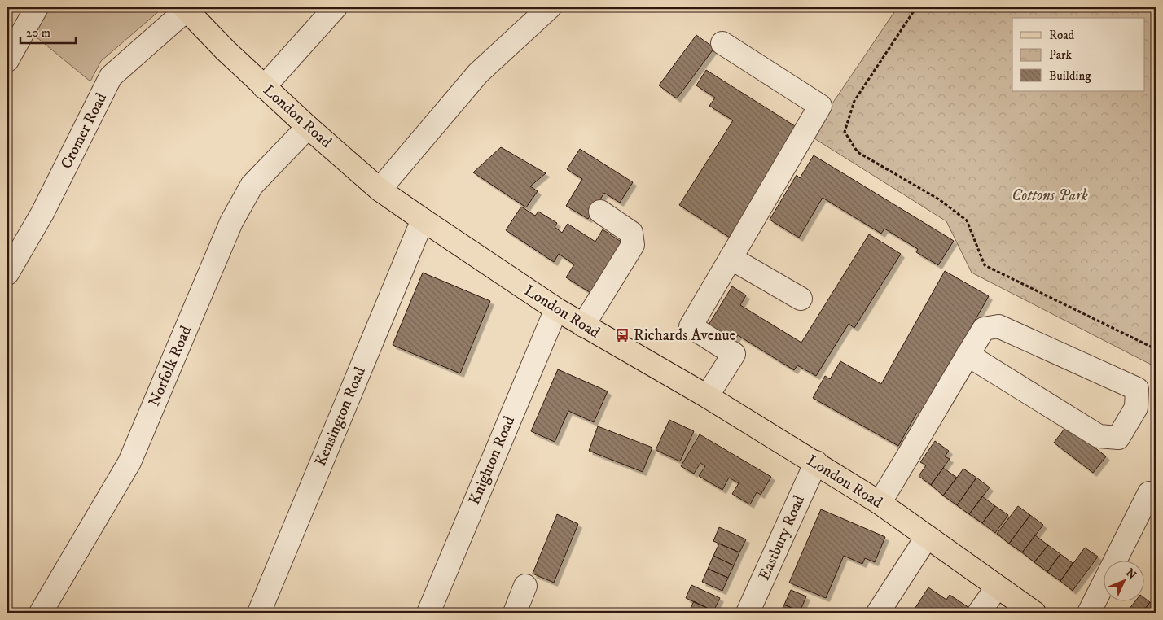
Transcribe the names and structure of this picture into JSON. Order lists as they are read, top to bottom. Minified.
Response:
{"streets":{"main road":["London Road"],"street":["Cromer Road","Norfolk Road","Kensington Road","Knighton Road","Eastbury Road"]},"crossings":[["London Road","Cromer Road"],["London Road","Norfolk Road"],["London Road","Kensington Road"],["London Road","Knighton Road"],["London Road","Eastbury Road"]],"parks":["Cottons Park"],"places":{"bus stop":["Richards Avenue"]},"legend":["Road","Park","Building"],"scale_bar":"20 m","north":"top right"}
